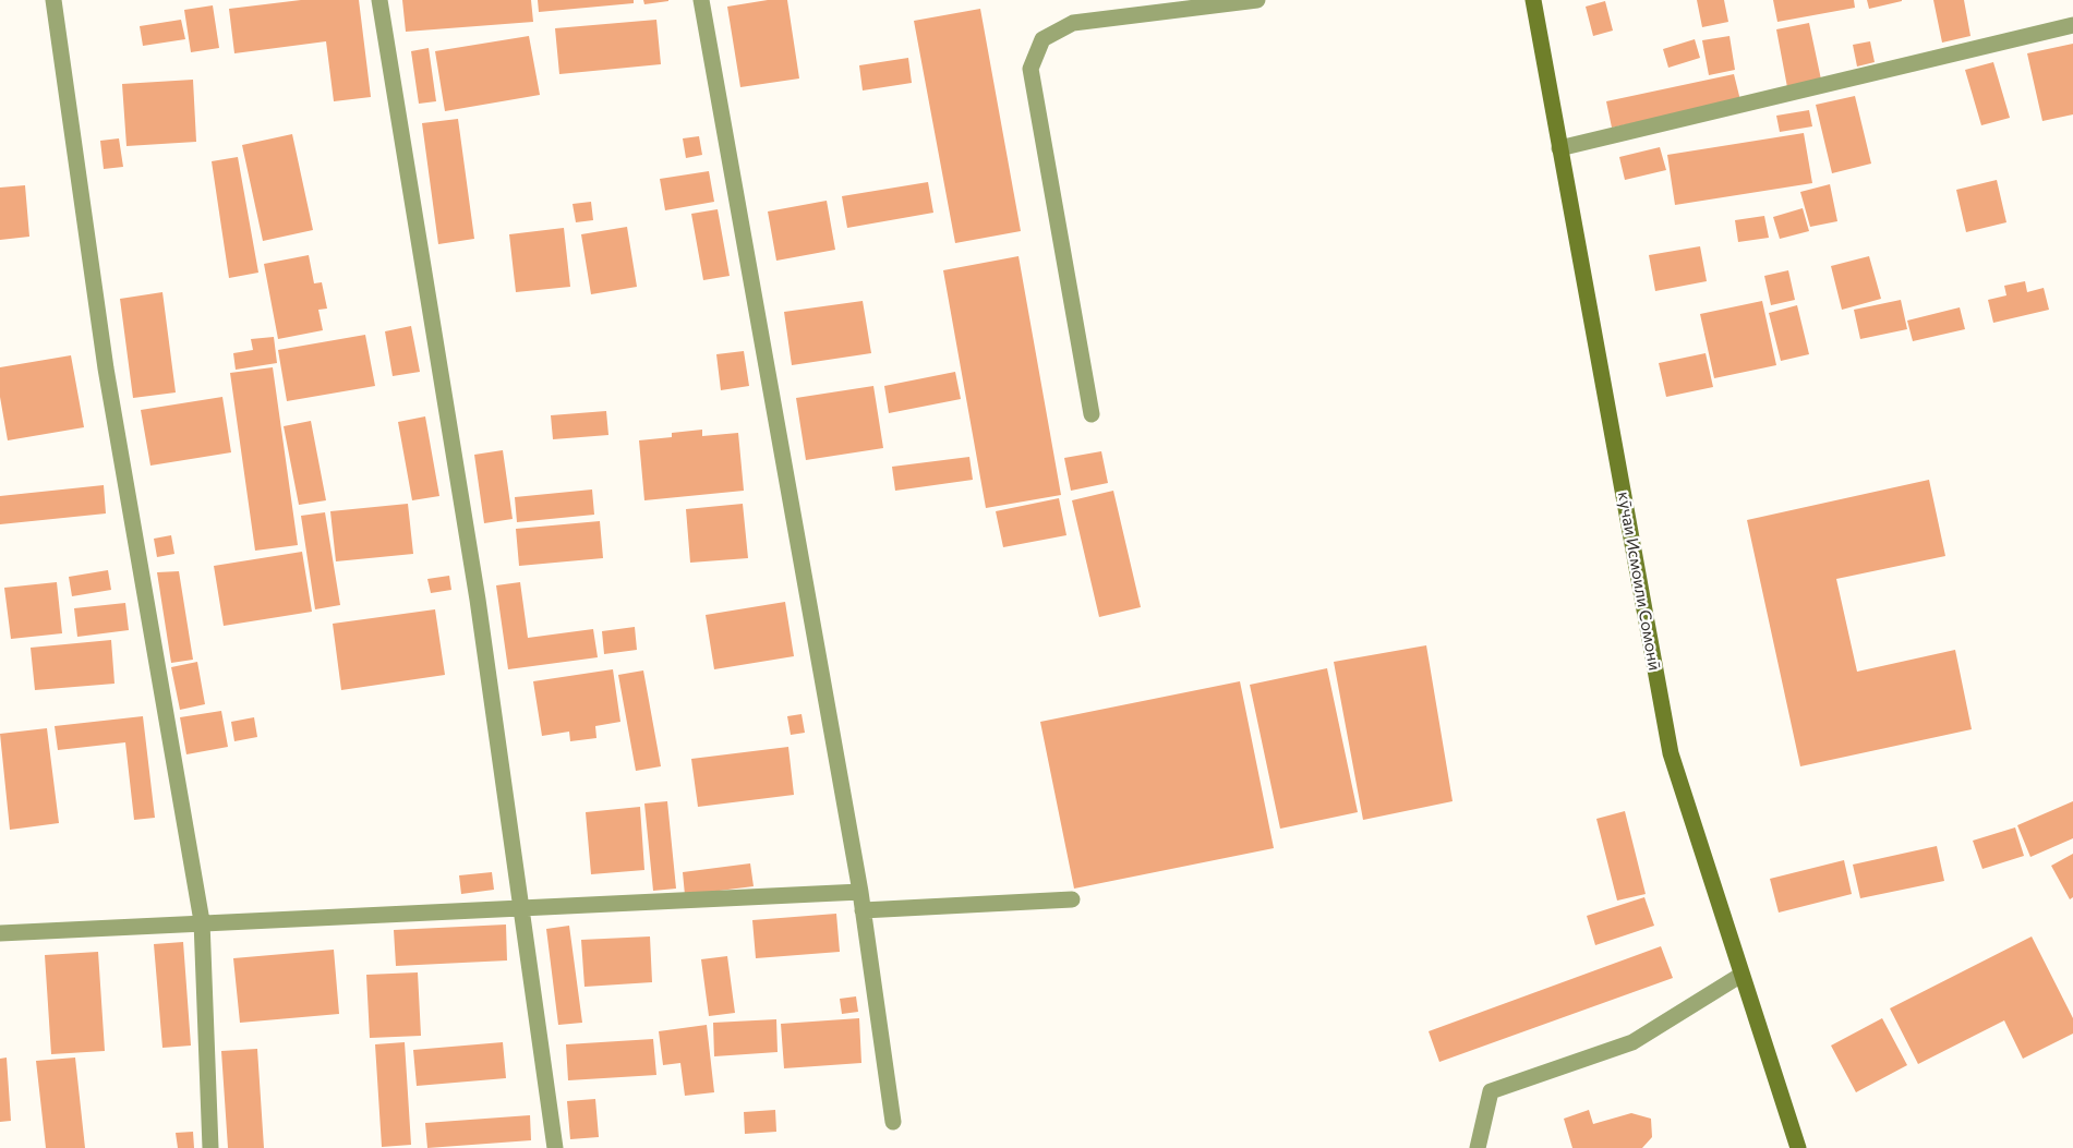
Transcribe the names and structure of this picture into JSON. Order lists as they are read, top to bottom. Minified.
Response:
{"streets":{"main road":["кӯчаи Исмоили Сомонӣ"]}}
